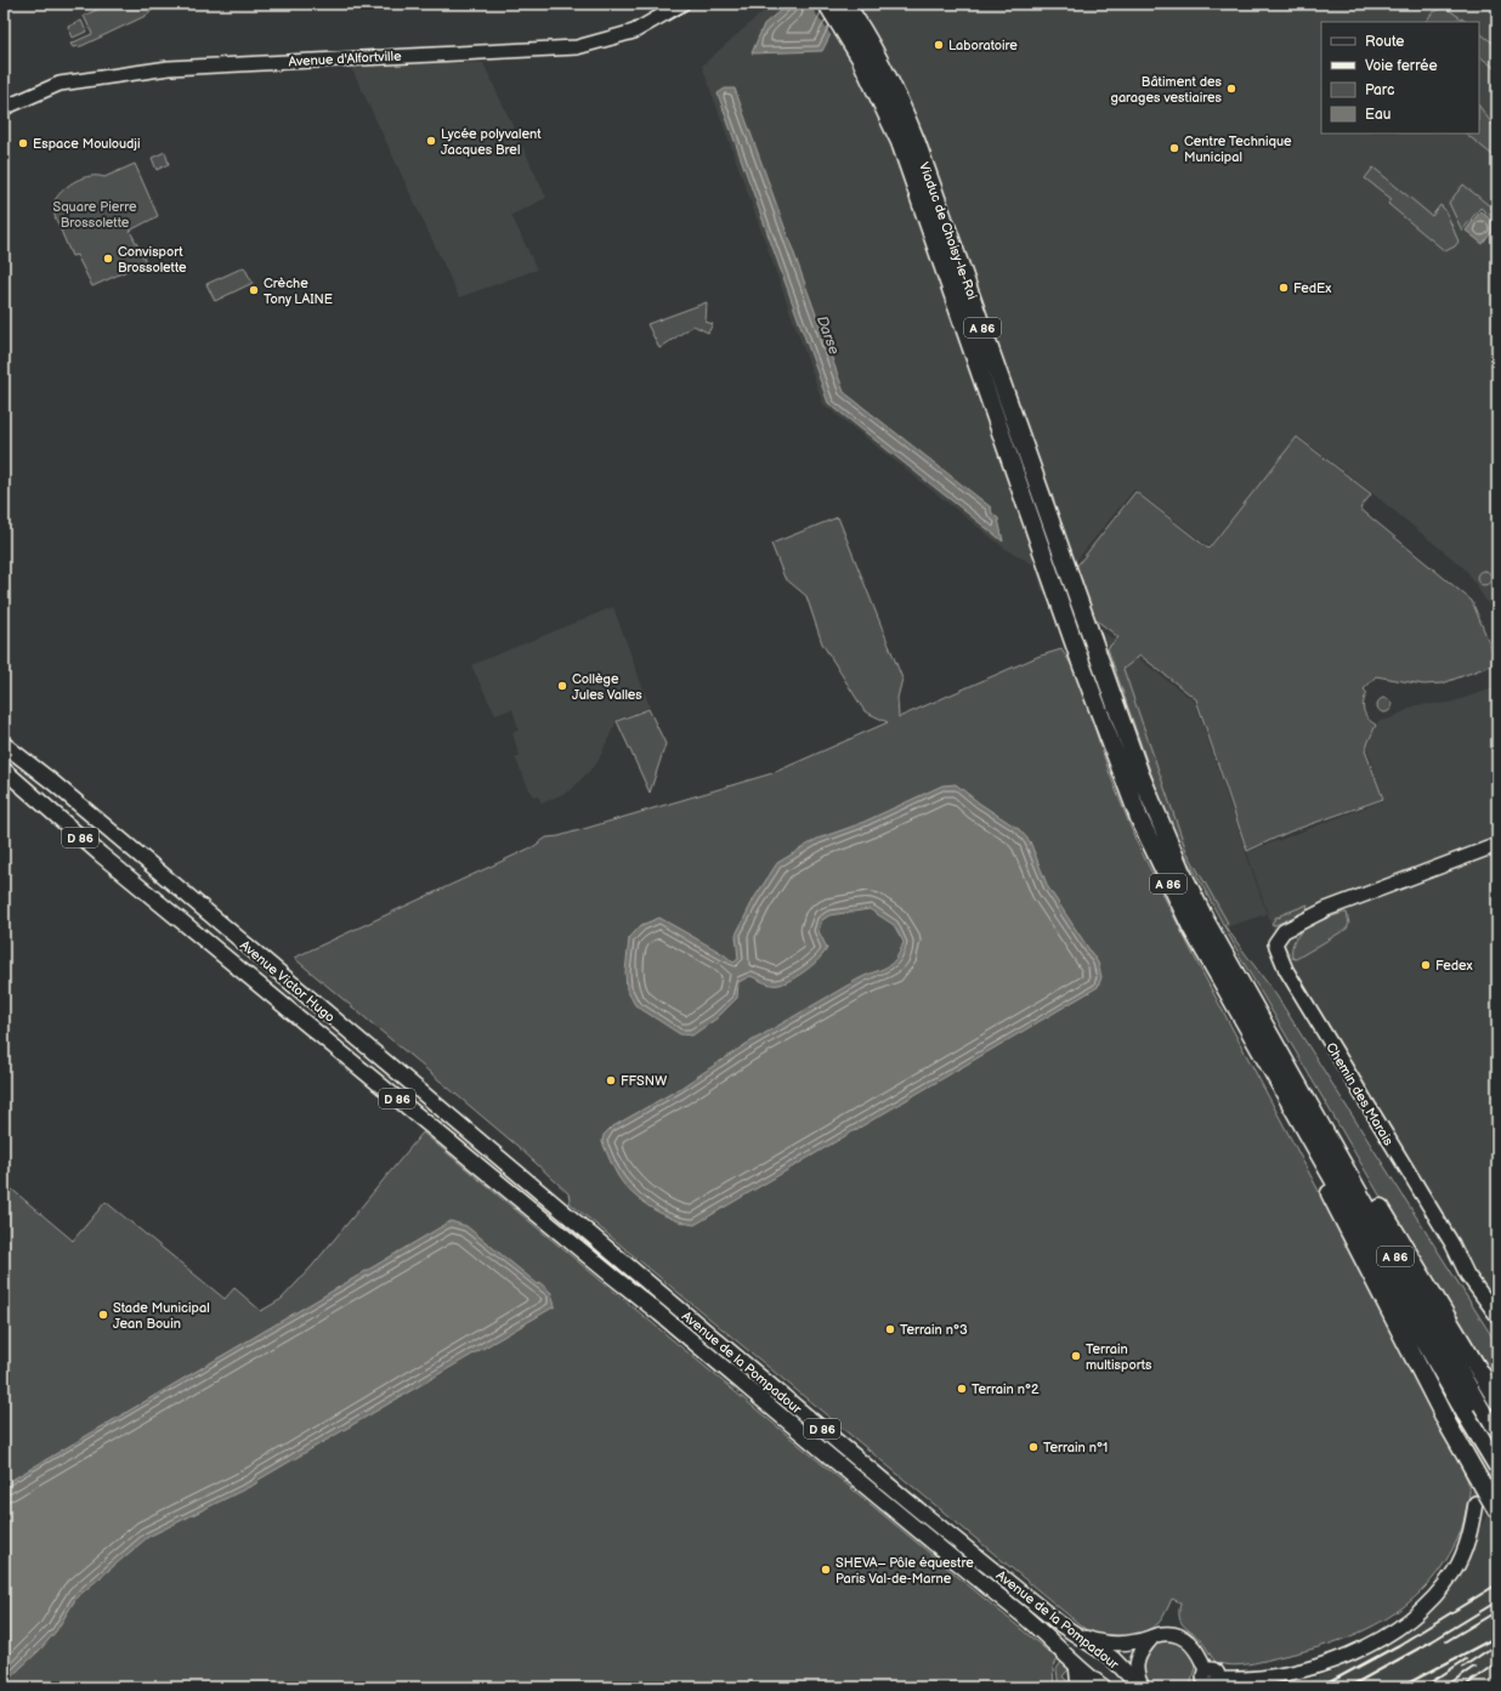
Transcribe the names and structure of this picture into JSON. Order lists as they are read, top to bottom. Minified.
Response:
{"streets":{"highway":["Viaduc de Choisy-le-Roi","A 86"],"main road":["D 86","Avenue Victor Hugo","Avenue de la Pompadour"],"street":["Avenue d'Alfortville","Chemin des Marais"]},"crossings":[["Viaduc de Choisy-le-Roi","A 86"],["Avenue Victor Hugo","Avenue de la Pompadour"]],"water":["Darse"],"parks":["Square Pierre Brossolette"],"places":["Laboratoire","Bâtiment des garages vestiaires","Lycée polyvalent Jacques Brel","Espace Mouloudji","Centre Technique Municipal","Convisport Brossolette","FedEx","Crèche Tony LAINE","Collège Jules Valles","Fedex","FFSNW","Stade Municipal Jean Bouin","Terrain n°3","Terrain multisports","Terrain n°2","Terrain n°1","SHEVA– Pôle équestre Paris Val-de-Marne"],"legend":["Route","Voie ferrée","Parc","Eau"]}
